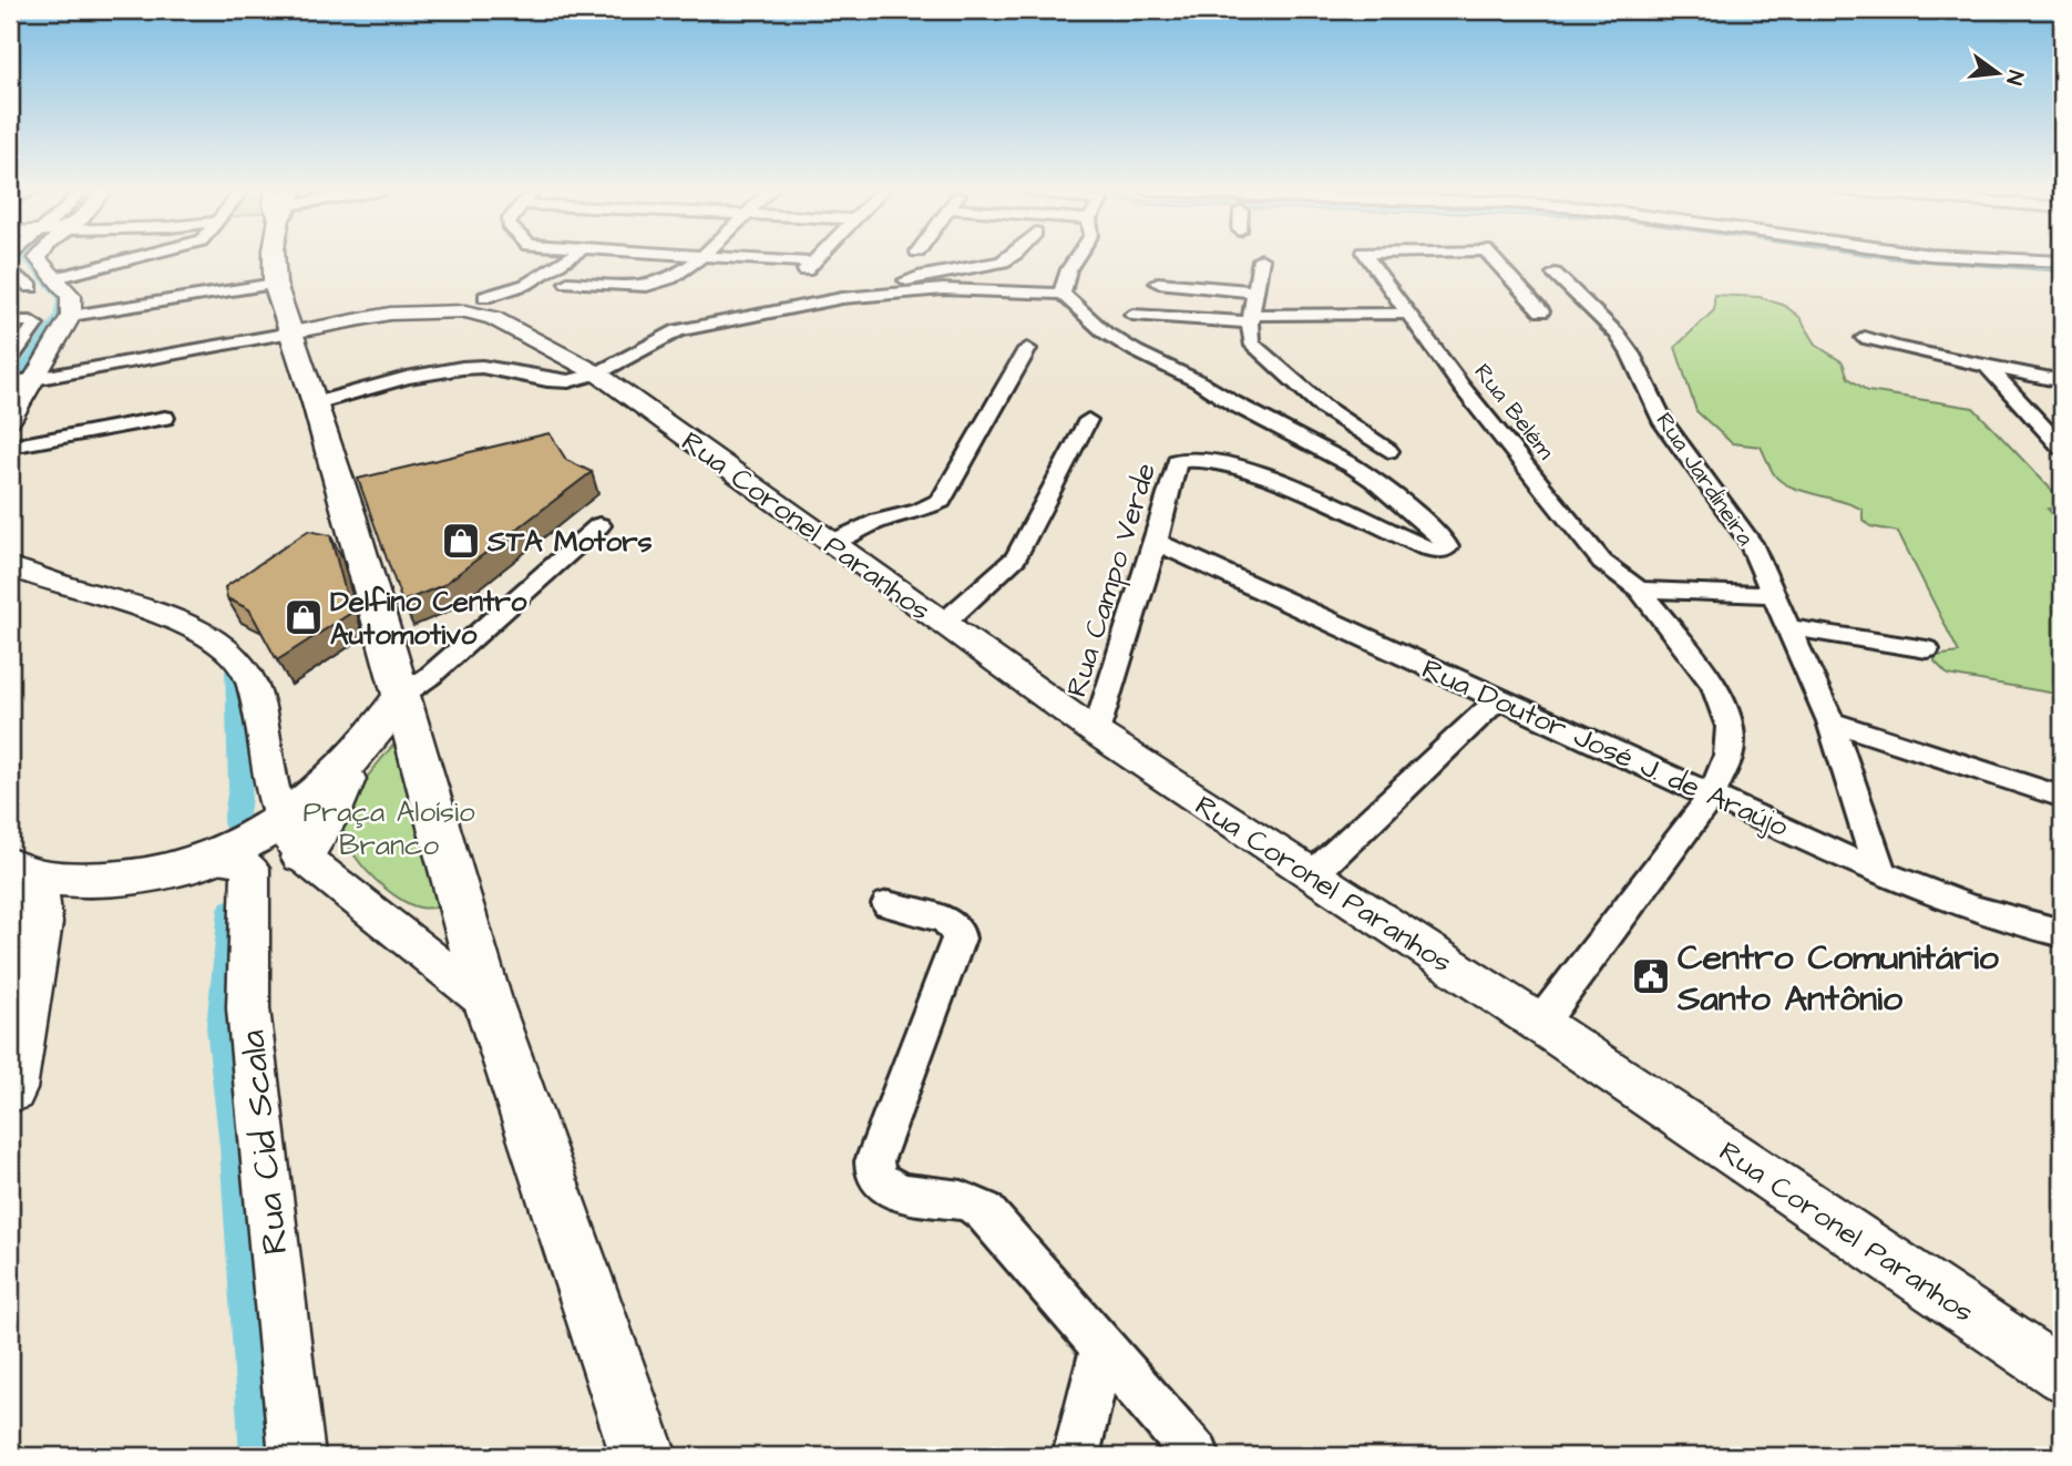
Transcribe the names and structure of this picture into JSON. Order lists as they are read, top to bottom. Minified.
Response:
{"streets":{"street":["Rua Belém","Rua Jardineira","Rua Coronel Paranhos","Rua Campo Verde","Rua Doutor José J. de Araújo","Rua Cid Scala"]},"crossings":[["Rua Belém","Rua Coronel Paranhos"],["Rua Belém","Rua Doutor José J. de Araújo"],["Rua Jardineira","Rua Doutor José J. de Araújo"],["Rua Coronel Paranhos","Rua Campo Verde"],["Rua Campo Verde","Rua Doutor José J. de Araújo"]],"parks":["Praça Aloísio Branco"],"places":{"shop":["STA Motors","Delfino Centro Automotivo"],"public building":["Centro Comunitário Santo Antônio"]},"north":"right"}
